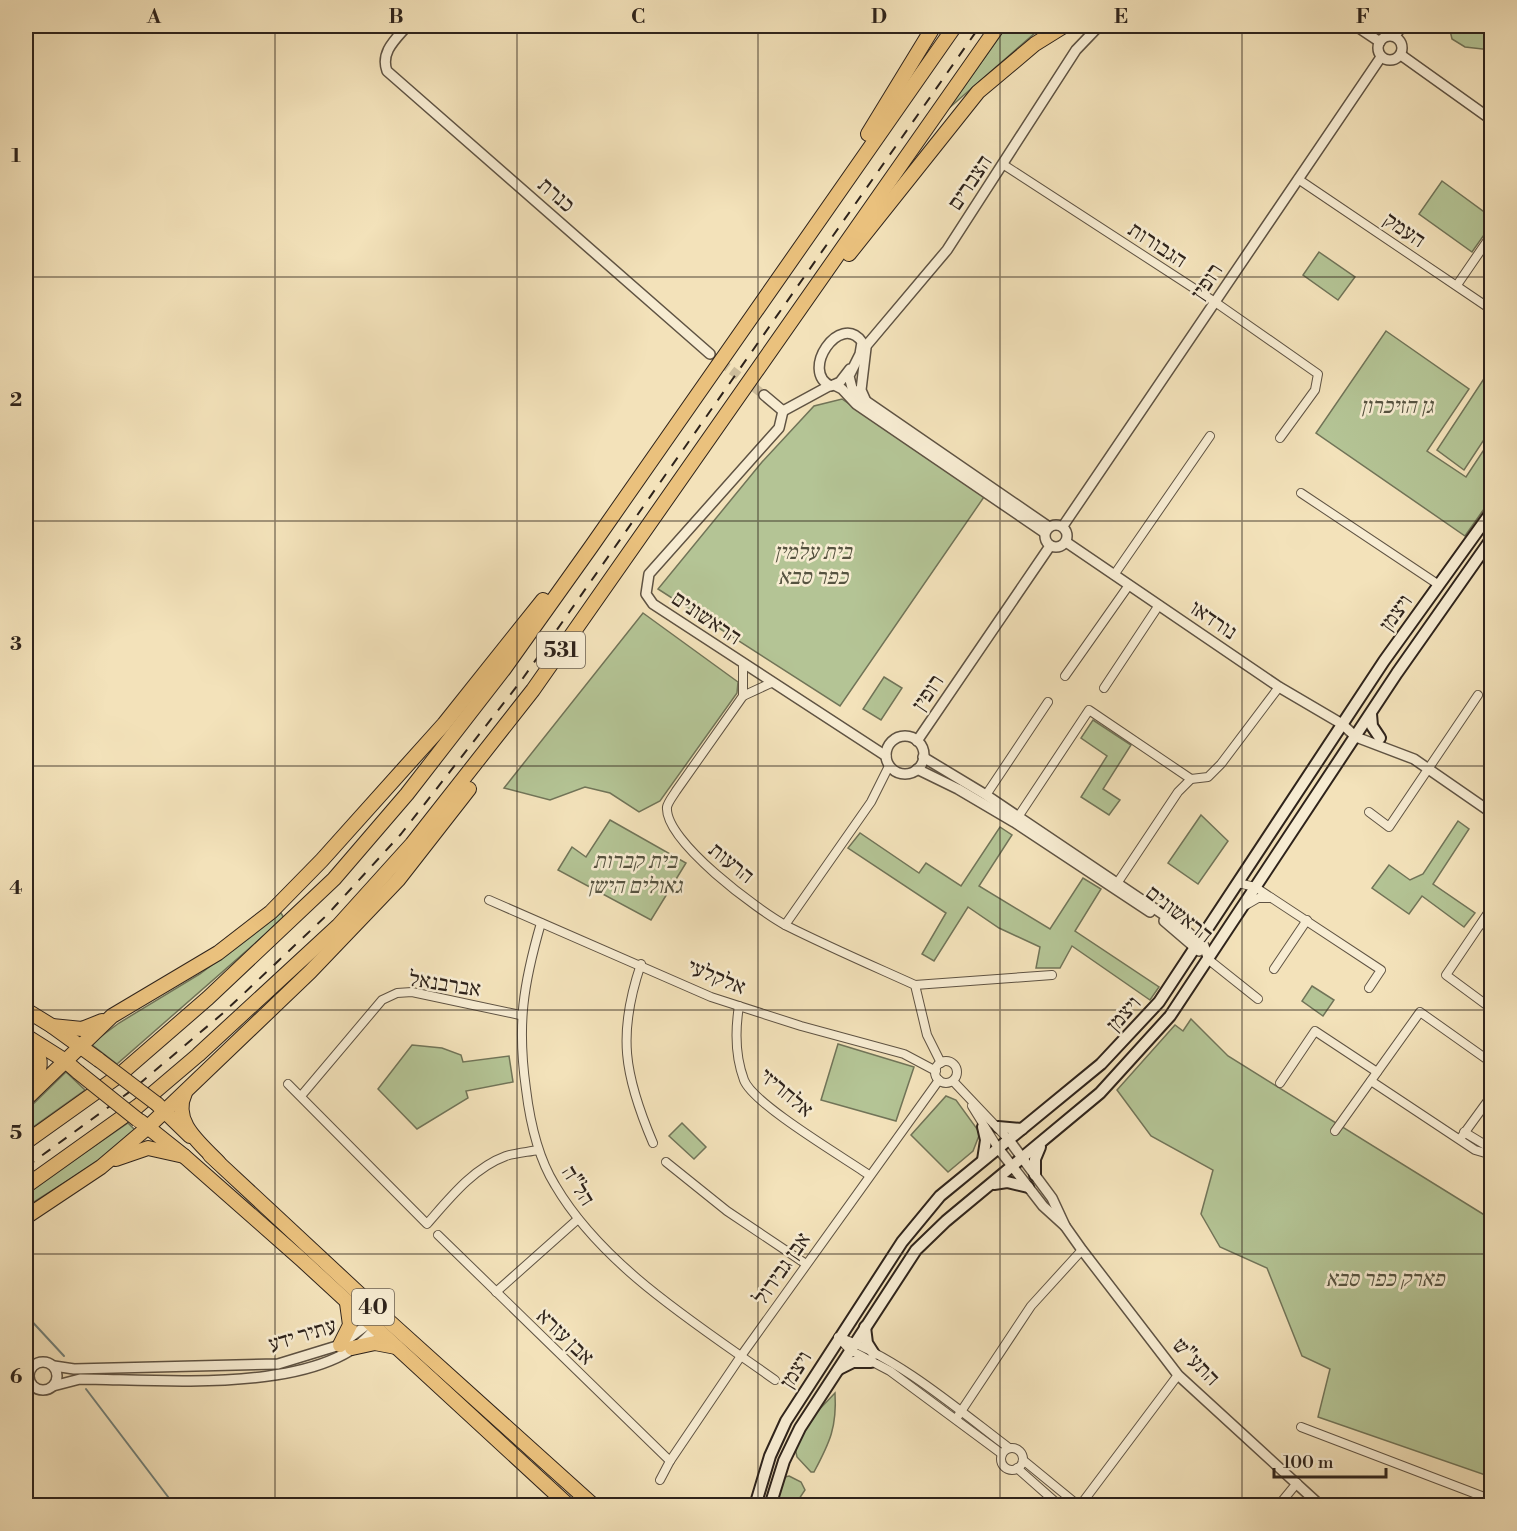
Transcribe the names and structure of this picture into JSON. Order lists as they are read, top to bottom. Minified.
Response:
{"streets":{"highway":["531","40"],"main road":["ויצמן"],"street":["הצברים","כנרת","העמק","הגבורות","רופין","הראשונים","נורדאו","הרעות","אלקלעי","אברבנאל","אלחריזי","הל\"ה","אבן גבירול","עתיר ידע","אבן עזרא","התע\"ש"]},"crossings":[["הצברים","הגבורות"],["העמק","רופין"],["הגבורות","רופין"],["רופין","הראשונים"],["רופין","נורדאו"],["ויצמן","הראשונים"],["ויצמן","נורדאו"],["ויצמן","התע\"ש"],["אלקלעי","אלחריזי"],["אלקלעי","הל\"ה"],["אלקלעי","אבן גבירול"],["אברבנאל","הל\"ה"],["אלחריזי","אבן גבירול"],["הל\"ה","אבן גבירול"],["אבן גבירול","אבן עזרא"],["40","עתיר ידע"]],"parks":["גן הזיכרון","בית עלמין כפר סבא","בית קברות גאולים הישן","פארק כפר סבא"],"scale_bar":"100 m","grid":{"columns":["A","B","C","D","E","F"],"rows":["1","2","3","4","5","6"]}}
